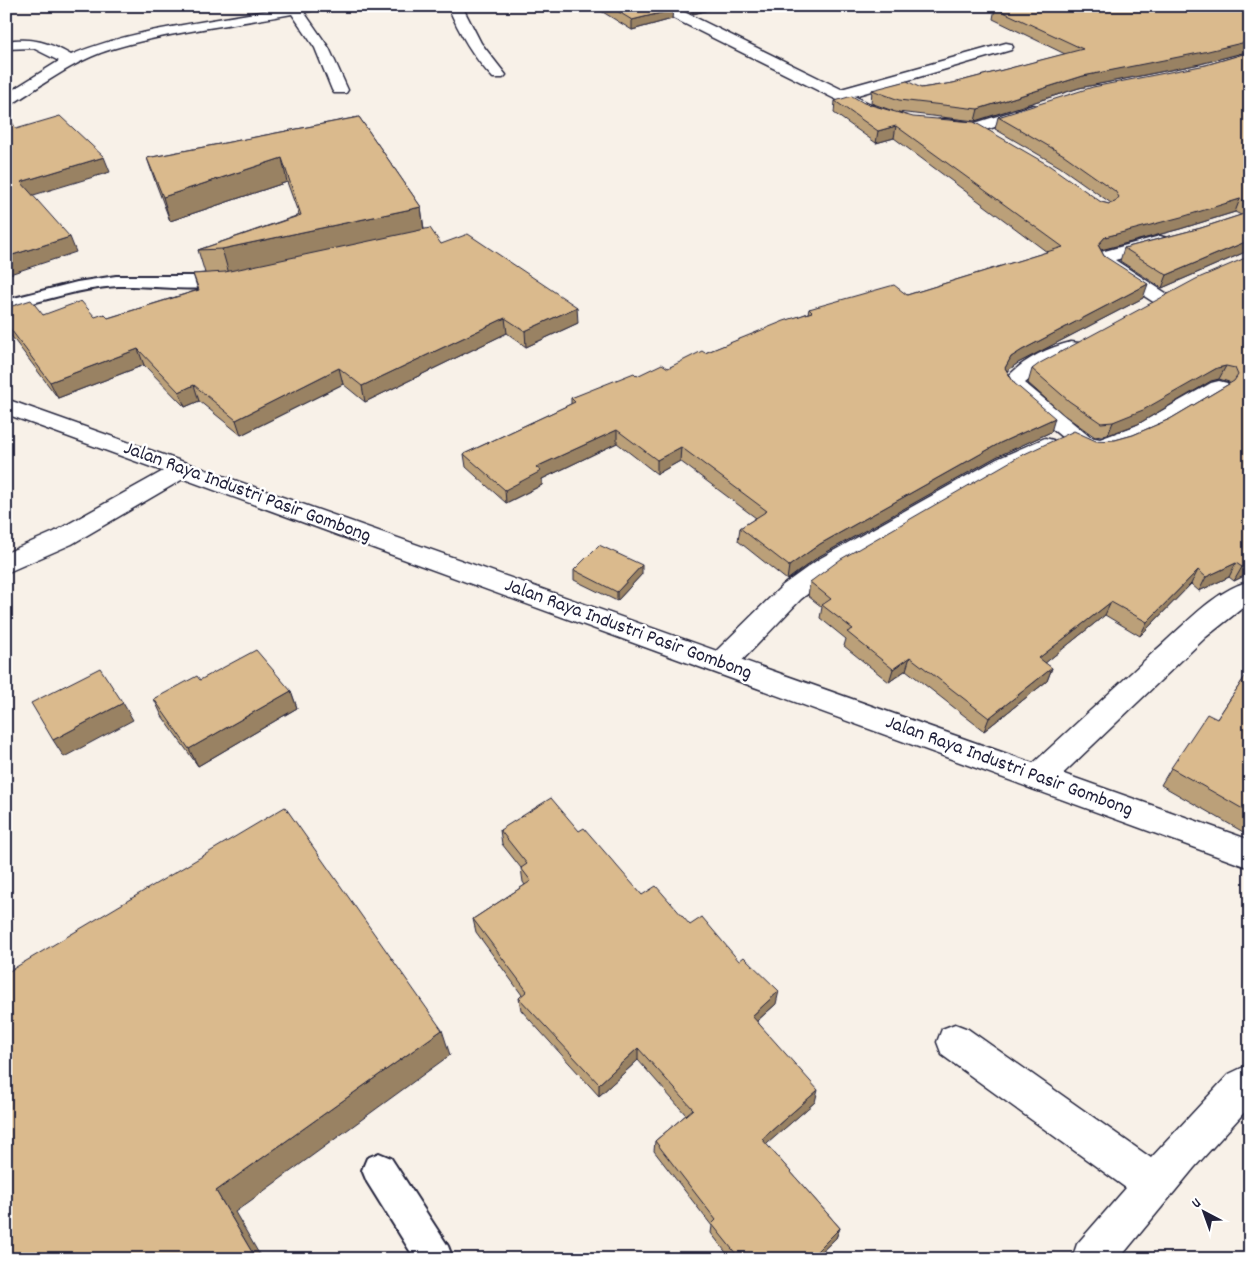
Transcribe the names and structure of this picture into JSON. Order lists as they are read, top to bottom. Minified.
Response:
{"streets":{"street":["Jalan Raya Industri Pasir Gombong"]},"north":"top left"}
